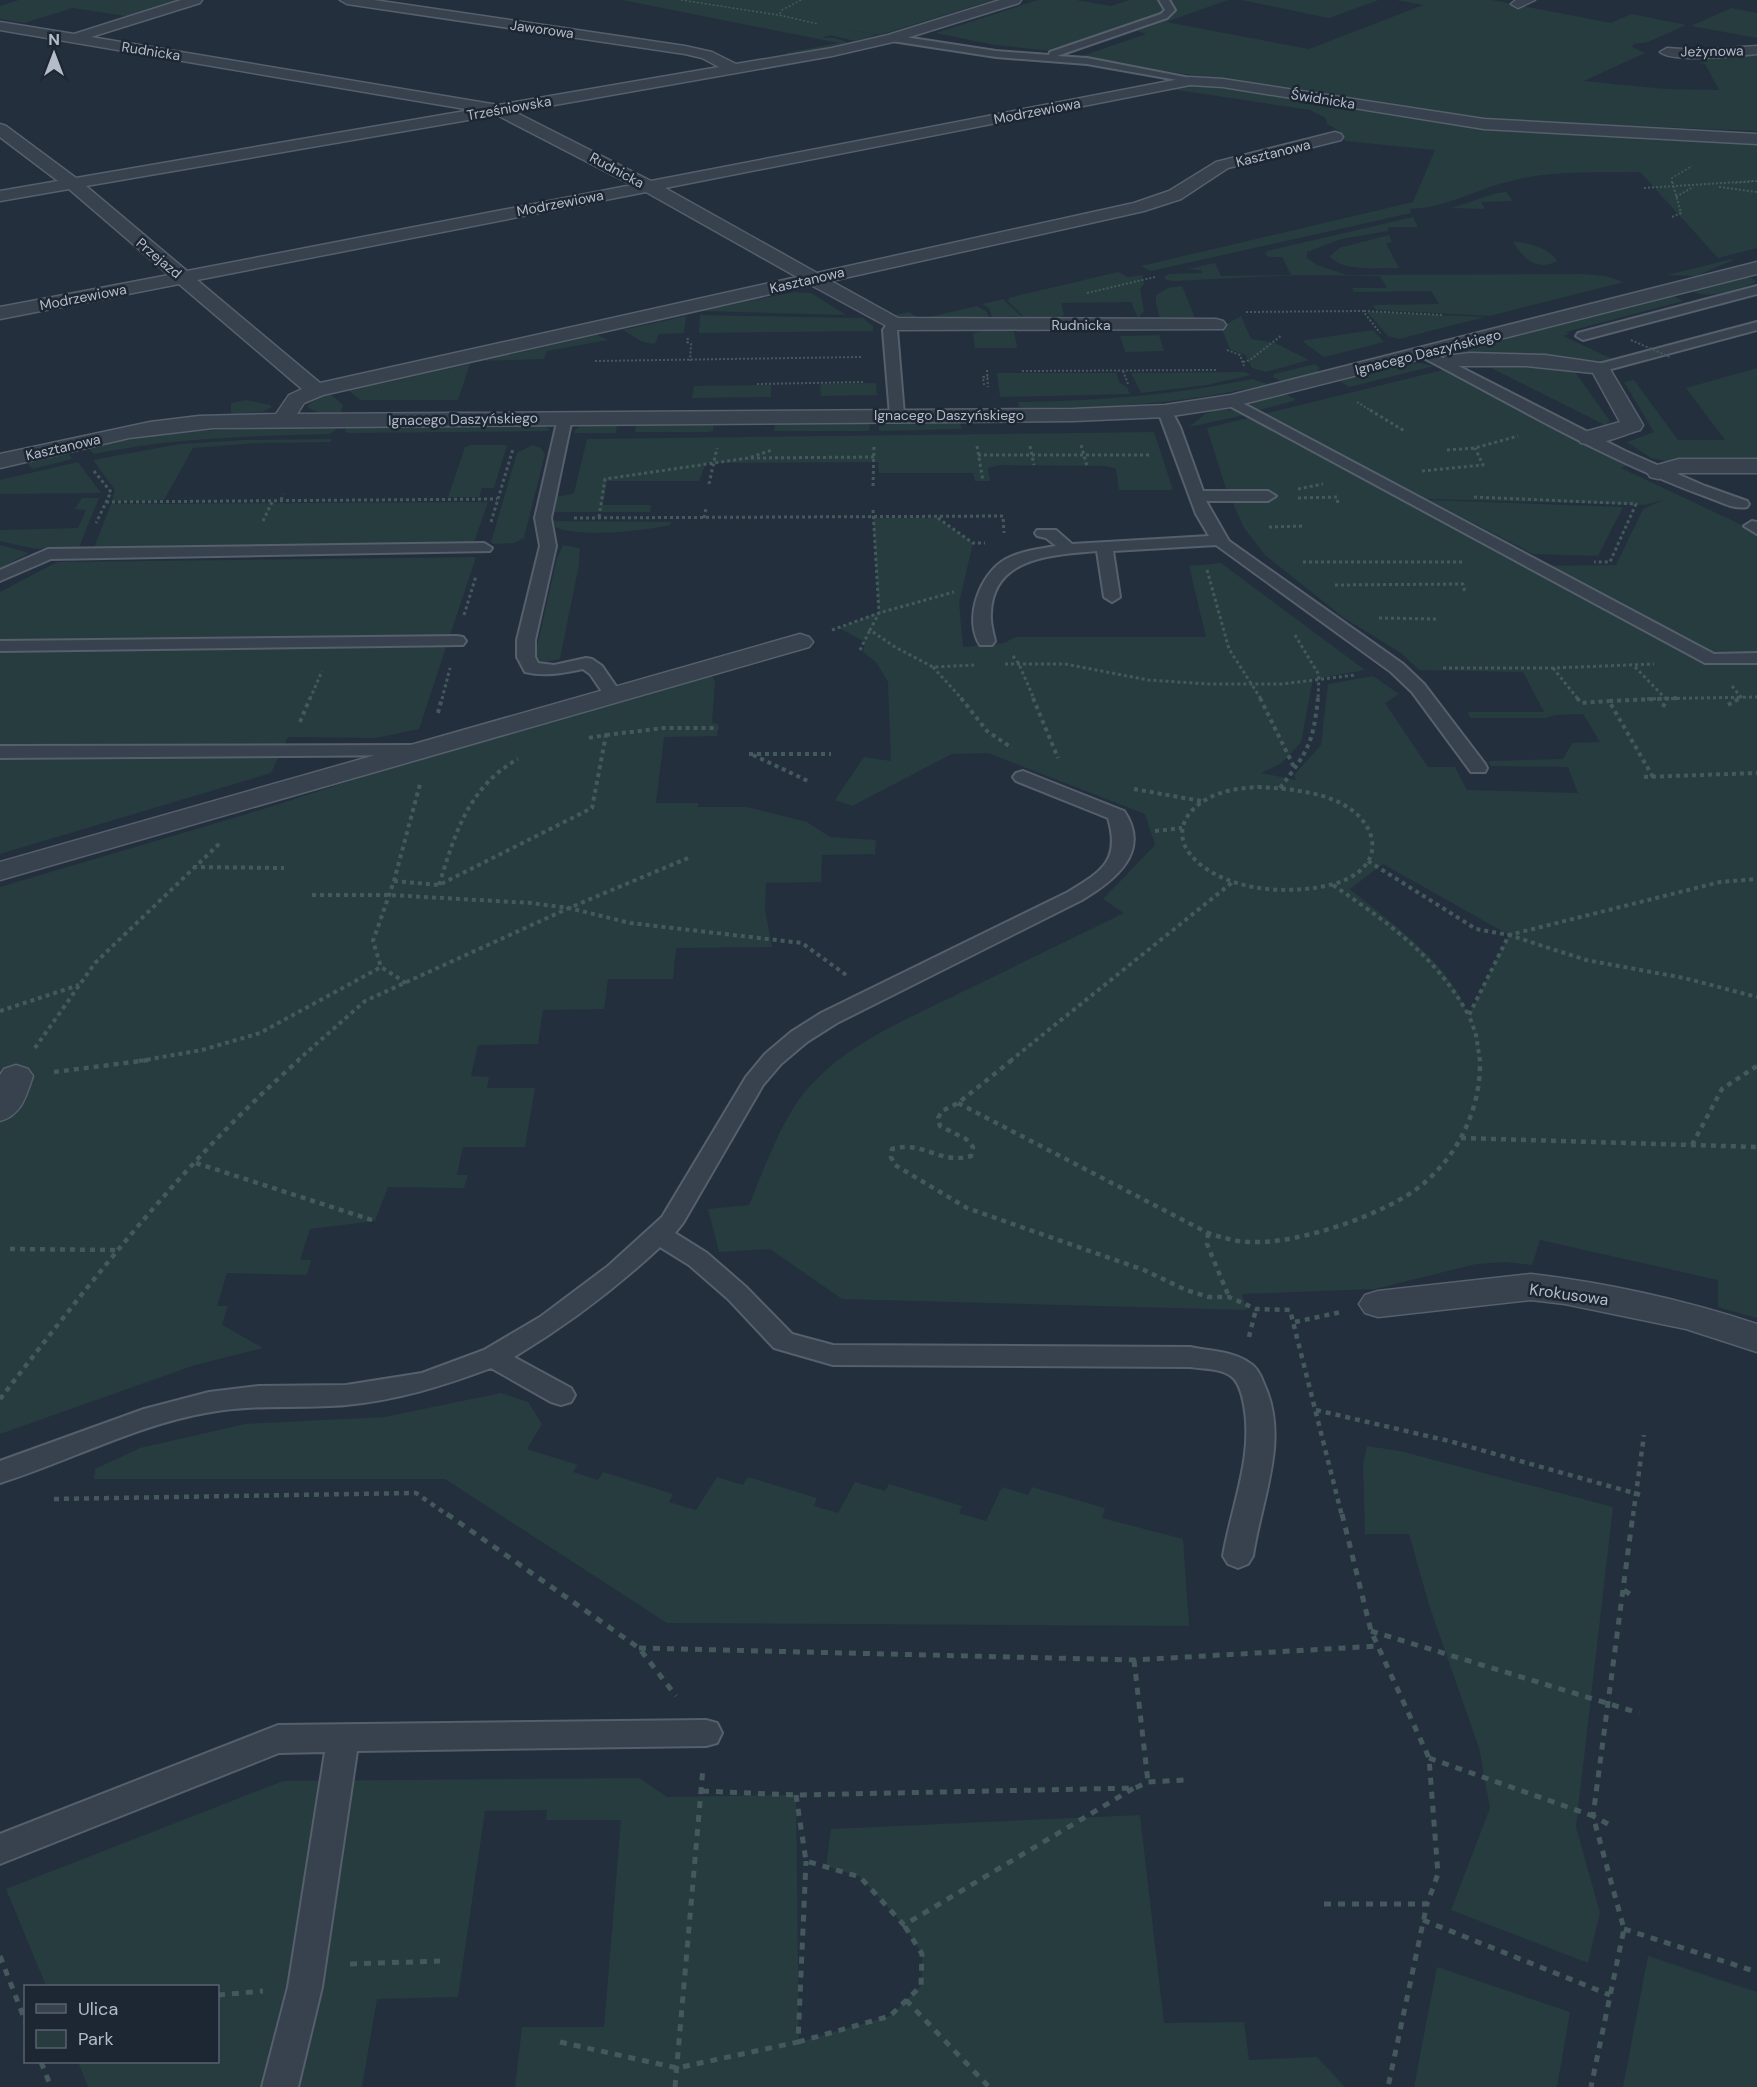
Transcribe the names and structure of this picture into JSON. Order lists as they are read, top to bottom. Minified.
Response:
{"streets":{"street":["Jaworowa","Rudnicka","Jeżynowa","Świdnicka","Trześniowska","Modrzewiowa","Kasztanowa","Przejazd","Ignacego Daszyńskiego","Krokusowa"]},"crossings":[["Jaworowa","Trześniowska"],["Rudnicka","Trześniowska"],["Rudnicka","Modrzewiowa"],["Rudnicka","Kasztanowa"],["Świdnicka","Trześniowska"],["Świdnicka","Modrzewiowa"],["Trześniowska","Przejazd"],["Modrzewiowa","Przejazd"],["Kasztanowa","Przejazd"],["Kasztanowa","Ignacego Daszyńskiego"]],"legend":["Ulica","Park"],"north":"top"}
